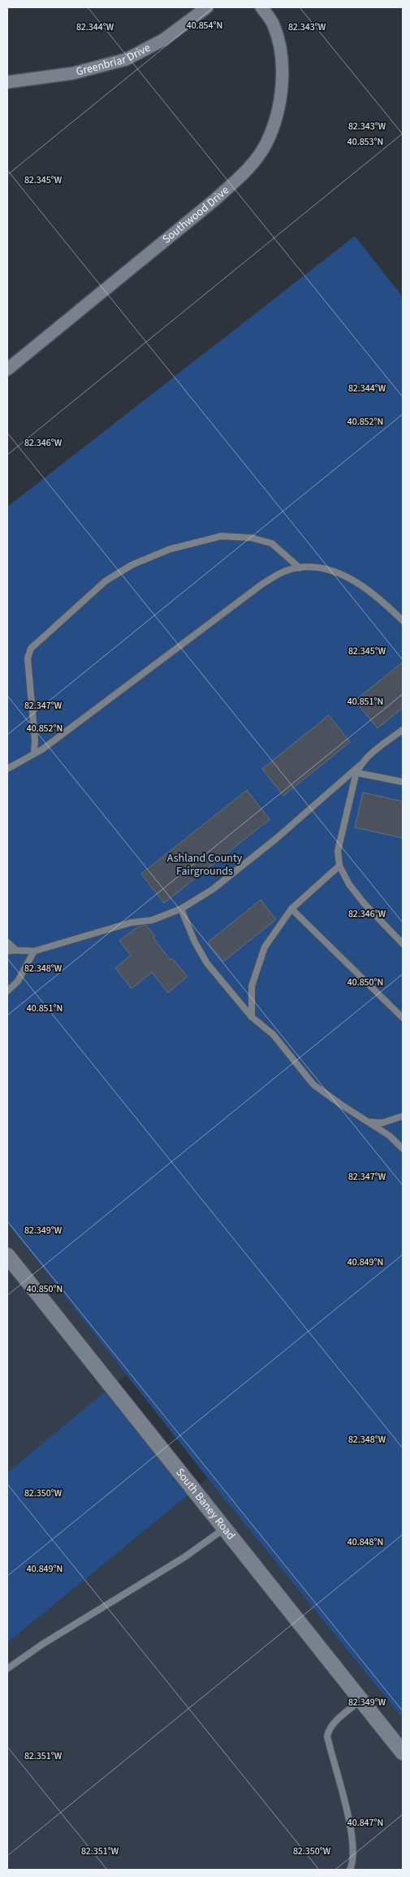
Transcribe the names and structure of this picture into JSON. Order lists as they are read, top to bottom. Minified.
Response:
{"streets":{"street":["Greenbriar Drive","Southwood Drive","South Baney Road"]},"parks":["Ashland County Fairgrounds"],"coordinates":["40.854°N","82.343°W","82.344°W","40.853°N","82.345°W","40.852°N","82.346°W","40.851°N","82.347°W","82.348°W","40.850°N","82.349°W","40.849°N","82.350°W","40.848°N","82.351°W","40.847°N"]}
